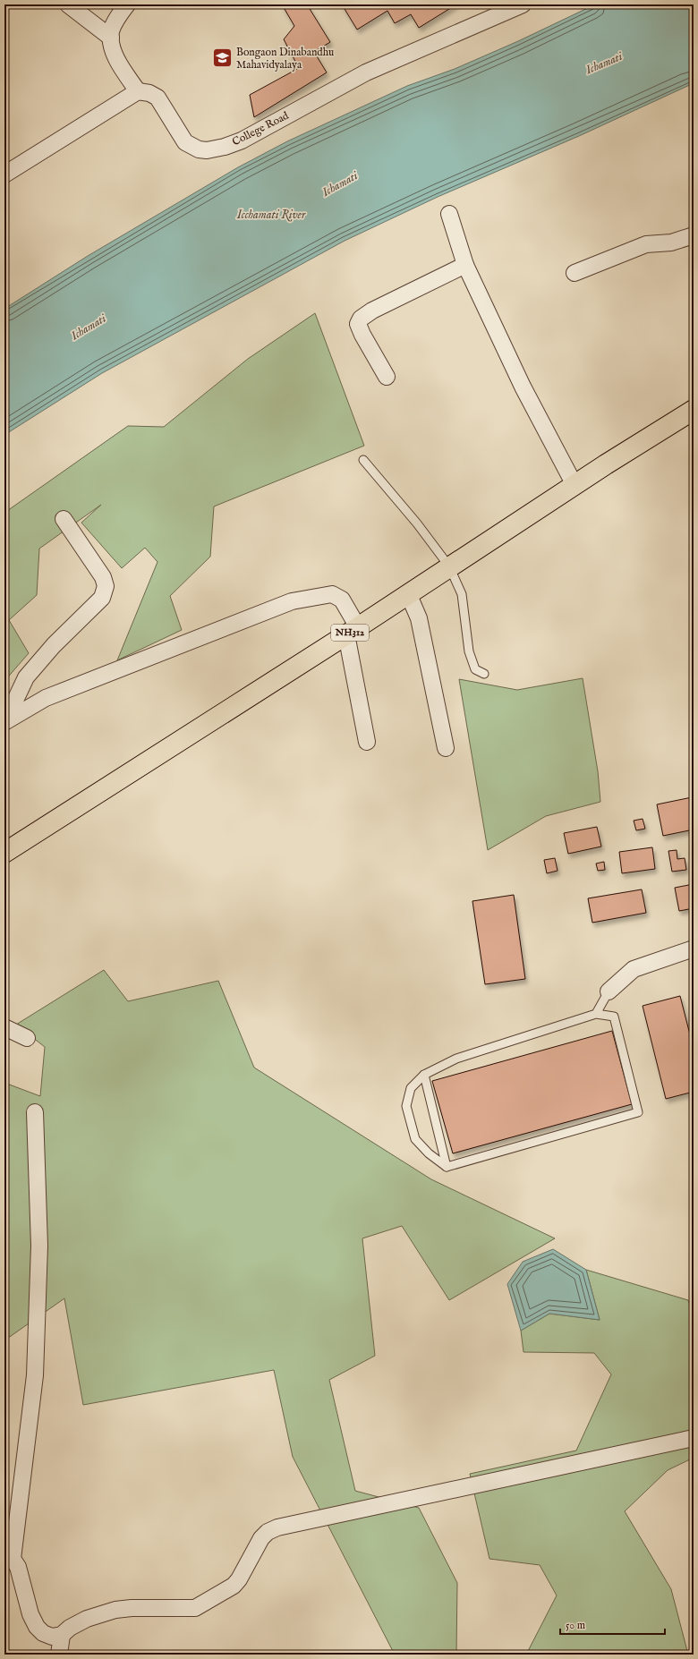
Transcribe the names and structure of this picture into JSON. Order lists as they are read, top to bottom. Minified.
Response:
{"streets":{"highway":["NH312"],"street":["College Road"]},"water":["Ichamati","Icchamati River"],"places":{"school or university":["Bongaon Dinabandhu Mahavidyalaya"]},"scale_bar":"50 m"}
